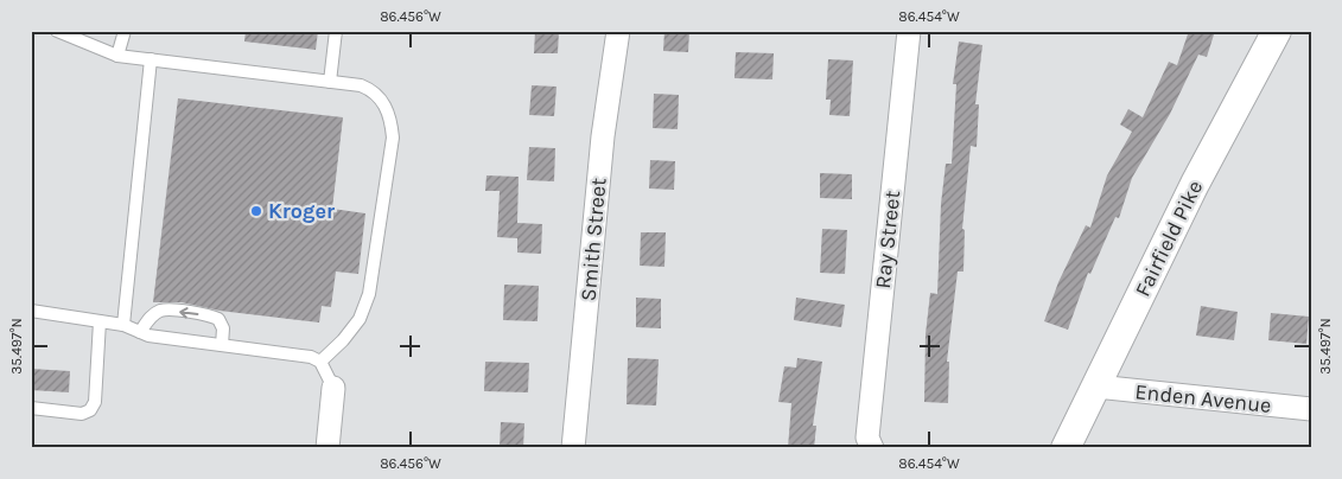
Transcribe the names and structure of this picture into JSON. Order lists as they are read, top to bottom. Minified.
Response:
{"streets":{"street":["Fairfield Pike","Smith Street","Ray Street","Enden Avenue"]},"crossings":[["Fairfield Pike","Enden Avenue"]],"places":["Kroger"],"coordinates":["86.456°W","86.454°W","35.497°N"]}
